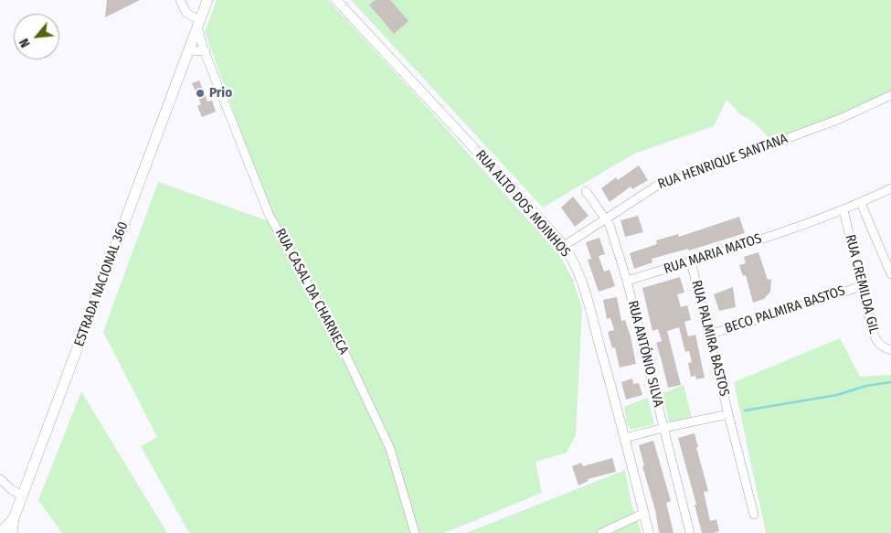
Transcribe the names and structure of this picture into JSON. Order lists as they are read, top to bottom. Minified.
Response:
{"streets":{"main road":["ESTRADA NACIONAL 360"],"street":["RUA HENRIQUE SANTANA","RUA ALTO DOS MOINHOS","RUA MARIA MATOS","RUA CREMILDA GIL","RUA CASAL DA CHARNECA","BECO PALMIRA BASTOS","RUA PALMIRA BASTOS","RUA ANTÓNIO SILVA"]},"crossings":[["RUA HENRIQUE SANTANA","RUA ALTO DOS MOINHOS"],["RUA MARIA MATOS","RUA CREMILDA GIL"],["RUA MARIA MATOS","RUA PALMIRA BASTOS"],["RUA MARIA MATOS","RUA ANTÓNIO SILVA"],["ESTRADA NACIONAL 360","RUA CASAL DA CHARNECA"],["RUA CREMILDA GIL","BECO PALMIRA BASTOS"],["BECO PALMIRA BASTOS","RUA PALMIRA BASTOS"]],"places":["Prio"],"north":"bottom left"}
